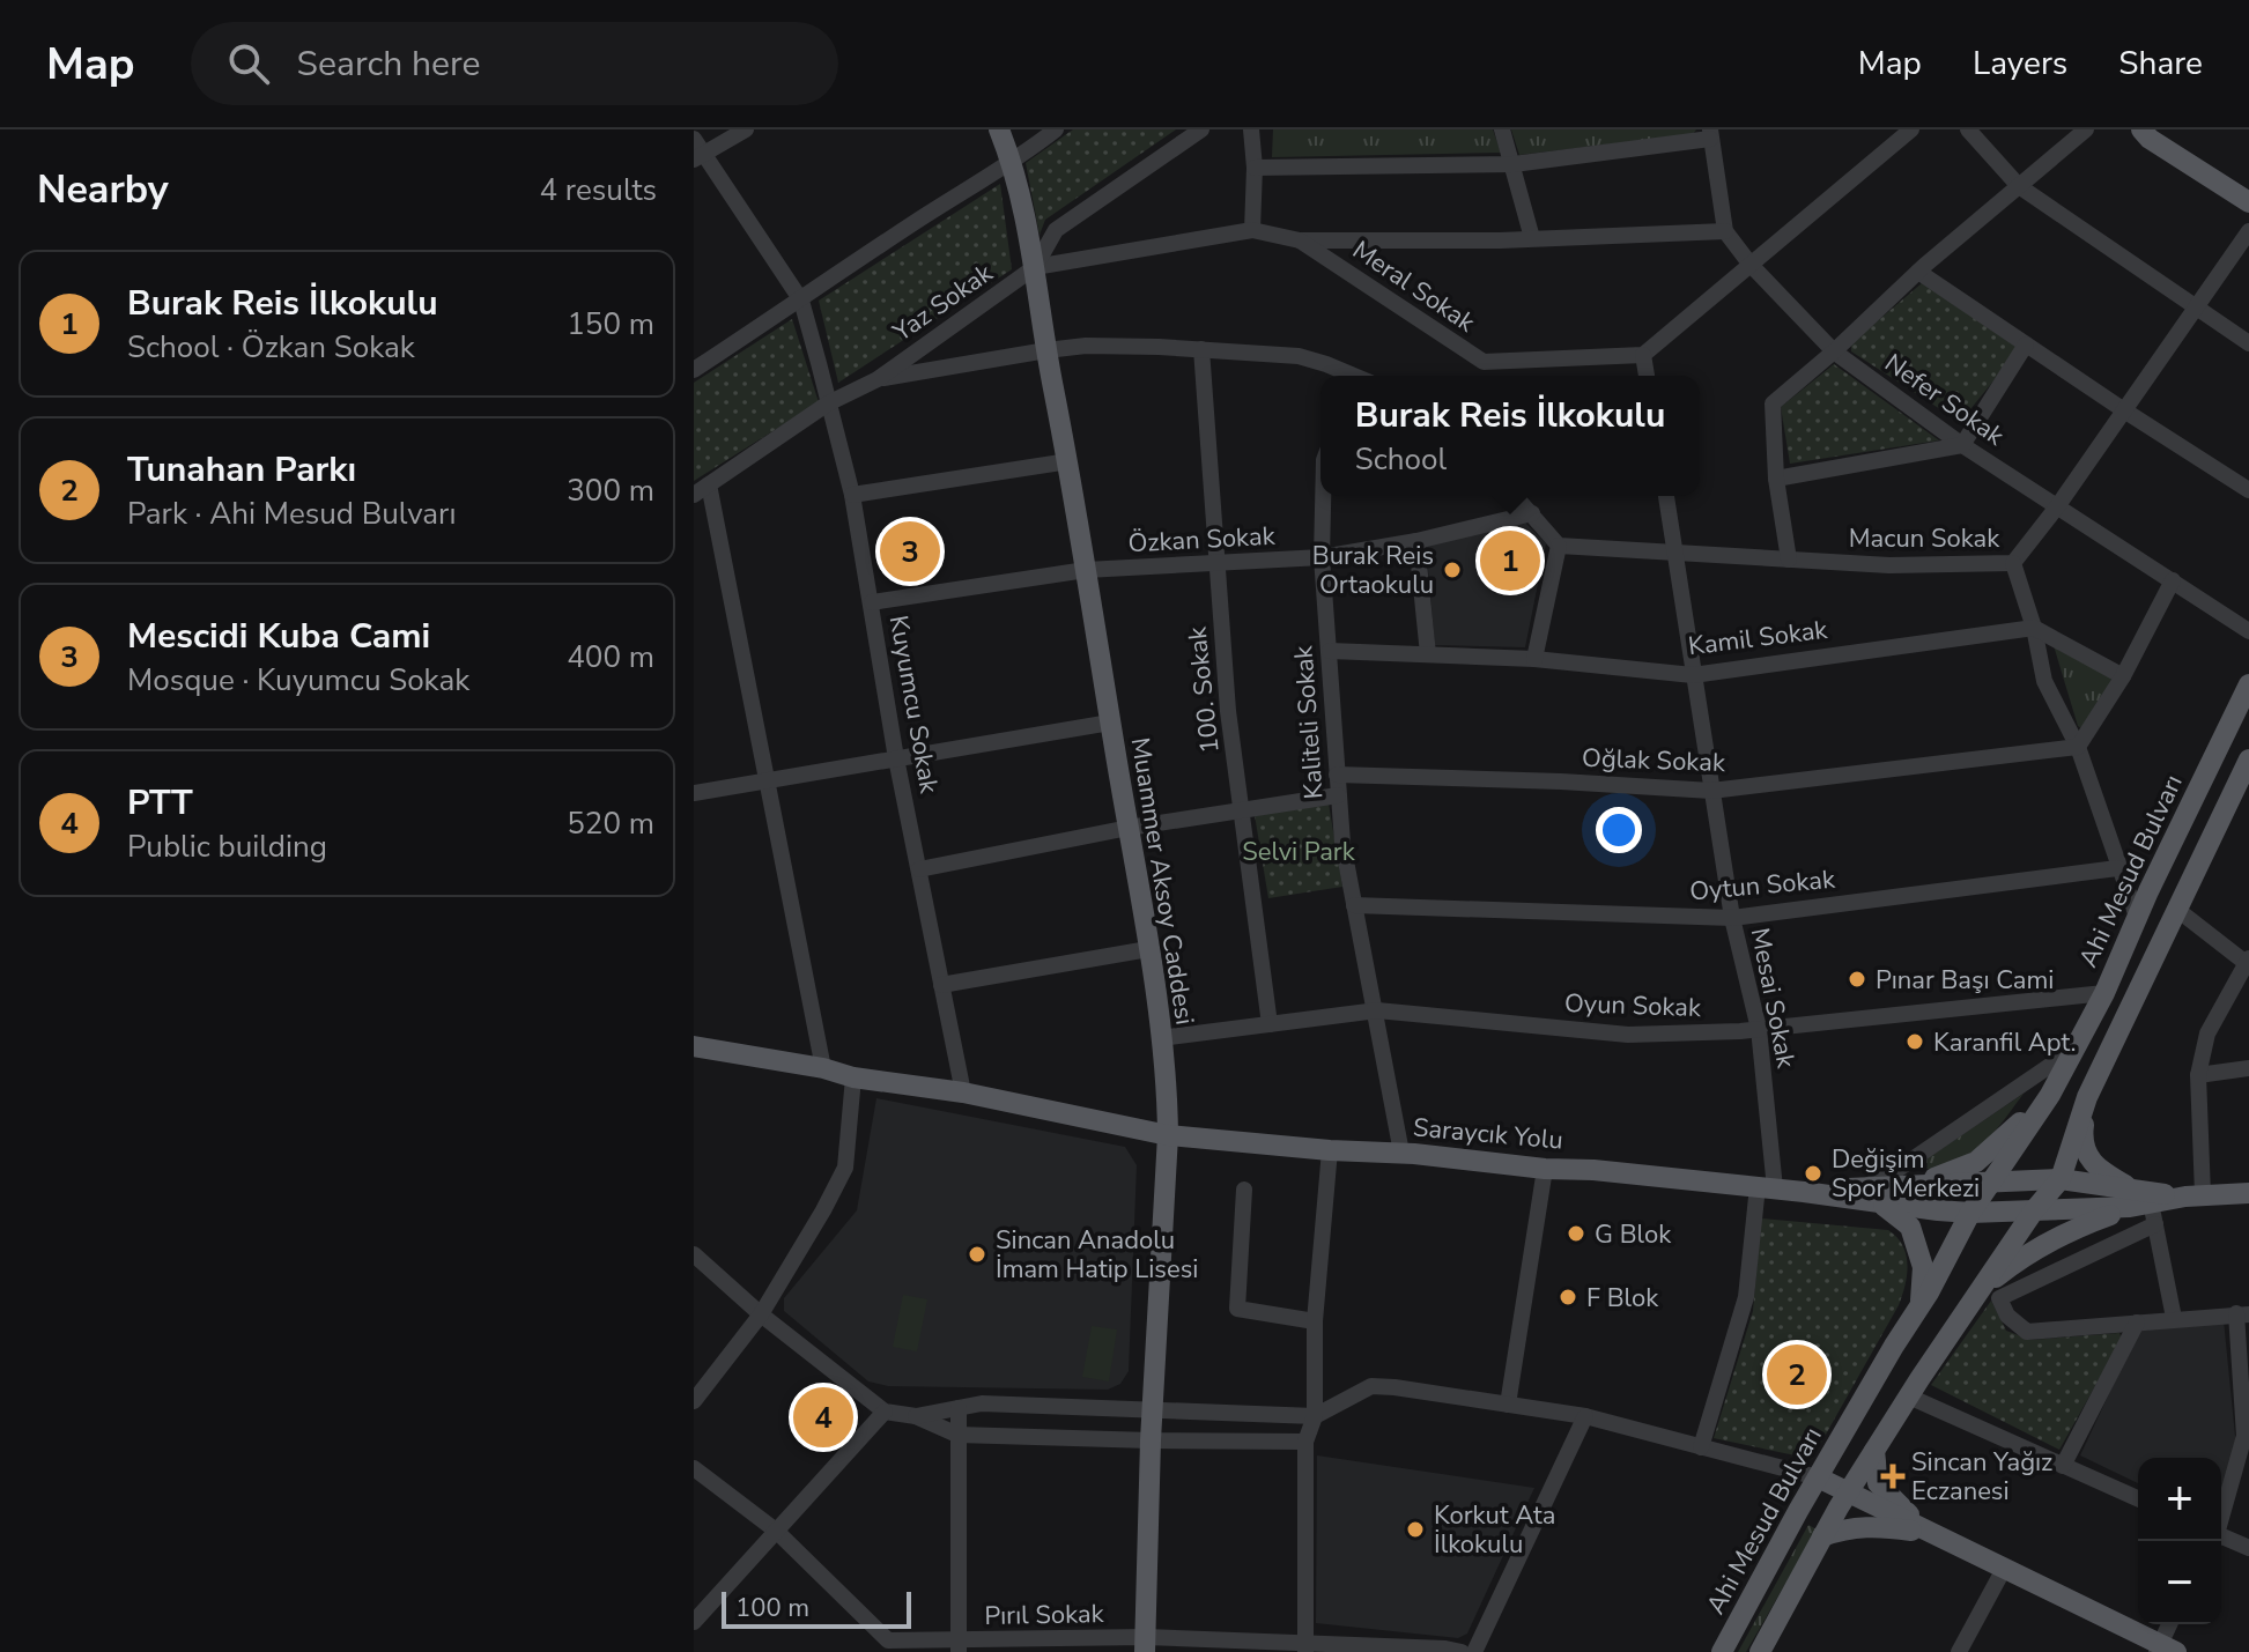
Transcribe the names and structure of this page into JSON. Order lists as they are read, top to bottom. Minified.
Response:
{"streets":{"main road":["Ahi Mesud Bulvarı","Muammer Aksoy Caddesi","Saraycık Yolu"],"street":["Meral Sokak","Yaz Sokak","Nefer Sokak","Macun Sokak","Özkan Sokak","Kamil Sokak","100. Sokak","Kuyumcu Sokak","Kaliteli Sokak","Oğlak Sokak","Oytun Sokak","Mesai Sokak","Oyun Sokak","Pırıl Sokak"]},"crossings":[["Meral Sokak","Yaz Sokak"],["Meral Sokak","Muammer Aksoy Caddesi"],["Yaz Sokak","Kuyumcu Sokak"],["Yaz Sokak","Muammer Aksoy Caddesi"],["Nefer Sokak","Macun Sokak"],["Macun Sokak","Mesai Sokak"],["Özkan Sokak","100. Sokak"],["Özkan Sokak","Kuyumcu Sokak"],["Özkan Sokak","Kaliteli Sokak"],["Özkan Sokak","Muammer Aksoy Caddesi"],["Kamil Sokak","Kaliteli Sokak"],["Kamil Sokak","Mesai Sokak"],["100. Sokak","Oyun Sokak"],["Kuyumcu Sokak","Saraycık Yolu"],["Kaliteli Sokak","Oğlak Sokak"],["Kaliteli Sokak","Oytun Sokak"],["Kaliteli Sokak","Oyun Sokak"],["Kaliteli Sokak","Saraycık Yolu"],["Oğlak Sokak","Mesai Sokak"],["Ahi Mesud Bulvarı","Oyun Sokak"],["Muammer Aksoy Caddesi","Oyun Sokak"],["Muammer Aksoy Caddesi","Saraycık Yolu"],["Muammer Aksoy Caddesi","Pırıl Sokak"],["Oytun Sokak","Mesai Sokak"],["Mesai Sokak","Oyun Sokak"],["Mesai Sokak","Saraycık Yolu"]],"parks":["Selvi Park"],"places":{"other":["Burak Reis Ortaokulu","Pınar Başı Cami","Karanfil Apt.","Değişim Spor Merkezi","G Blok","Sincan Anadolu İmam Hatip Lisesi","F Blok","Korkut Ata İlkokulu"],"health":["Sincan Yağız Eczanesi"]},"scale_bar":"100 m","page":{"header":"Map","search":"Search here","nav":["Map","Layers","Share"],"heading":["Nearby","4 results"],"list":[{"mark":"1","name":"Burak Reis İlkokulu","note":"School · Özkan Sokak","value":"150 m"},{"mark":"2","name":"Tunahan Parkı","note":"Park · Ahi Mesud Bulvarı","value":"300 m"},{"mark":"3","name":"Mescidi Kuba Cami","note":"Mosque · Kuyumcu Sokak","value":"400 m"},{"mark":"4","name":"PTT","note":"Public building","value":"520 m"}],"popup":["Burak Reis İlkokulu","School"],"pins":["3","1","2","4"],"map_buttons":["+","−"],"scale":"100 m"}}
